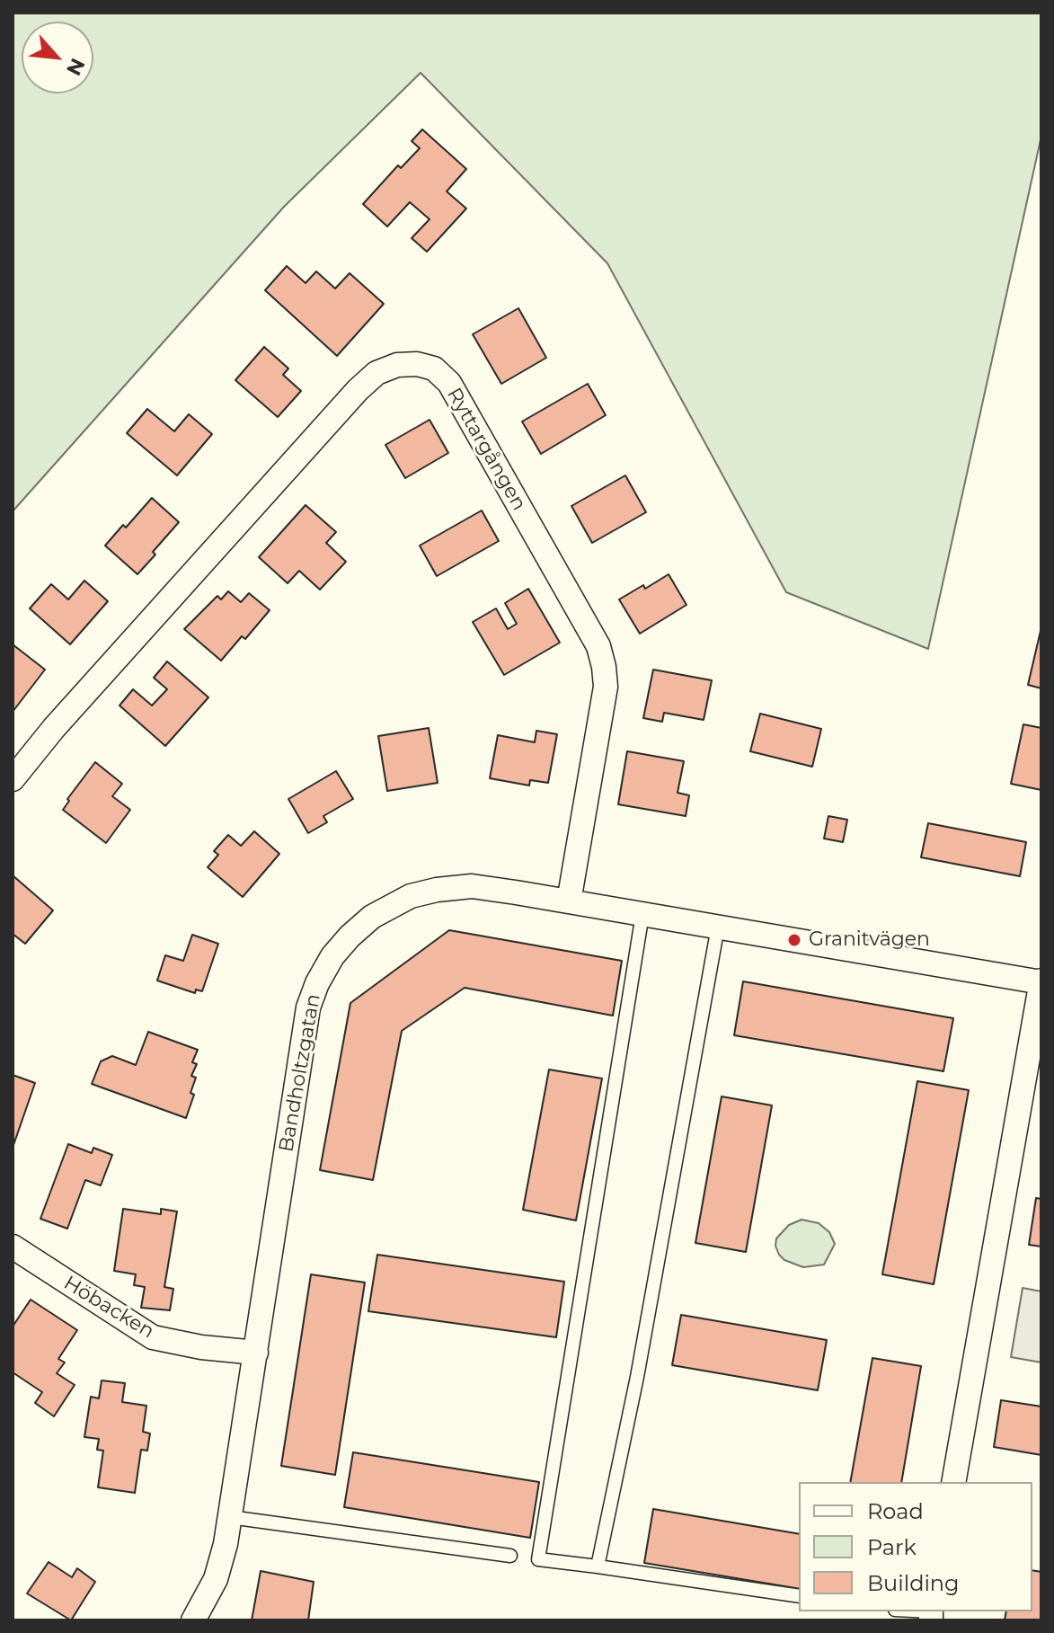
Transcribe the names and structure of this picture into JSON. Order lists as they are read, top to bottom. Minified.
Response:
{"streets":{"street":["Ryttargången","Bandholtzgatan","Höbacken"]},"crossings":[["Ryttargången","Bandholtzgatan"],["Bandholtzgatan","Höbacken"]],"places":["Granitvägen"],"legend":["Road","Park","Building"],"north":"bottom right"}
